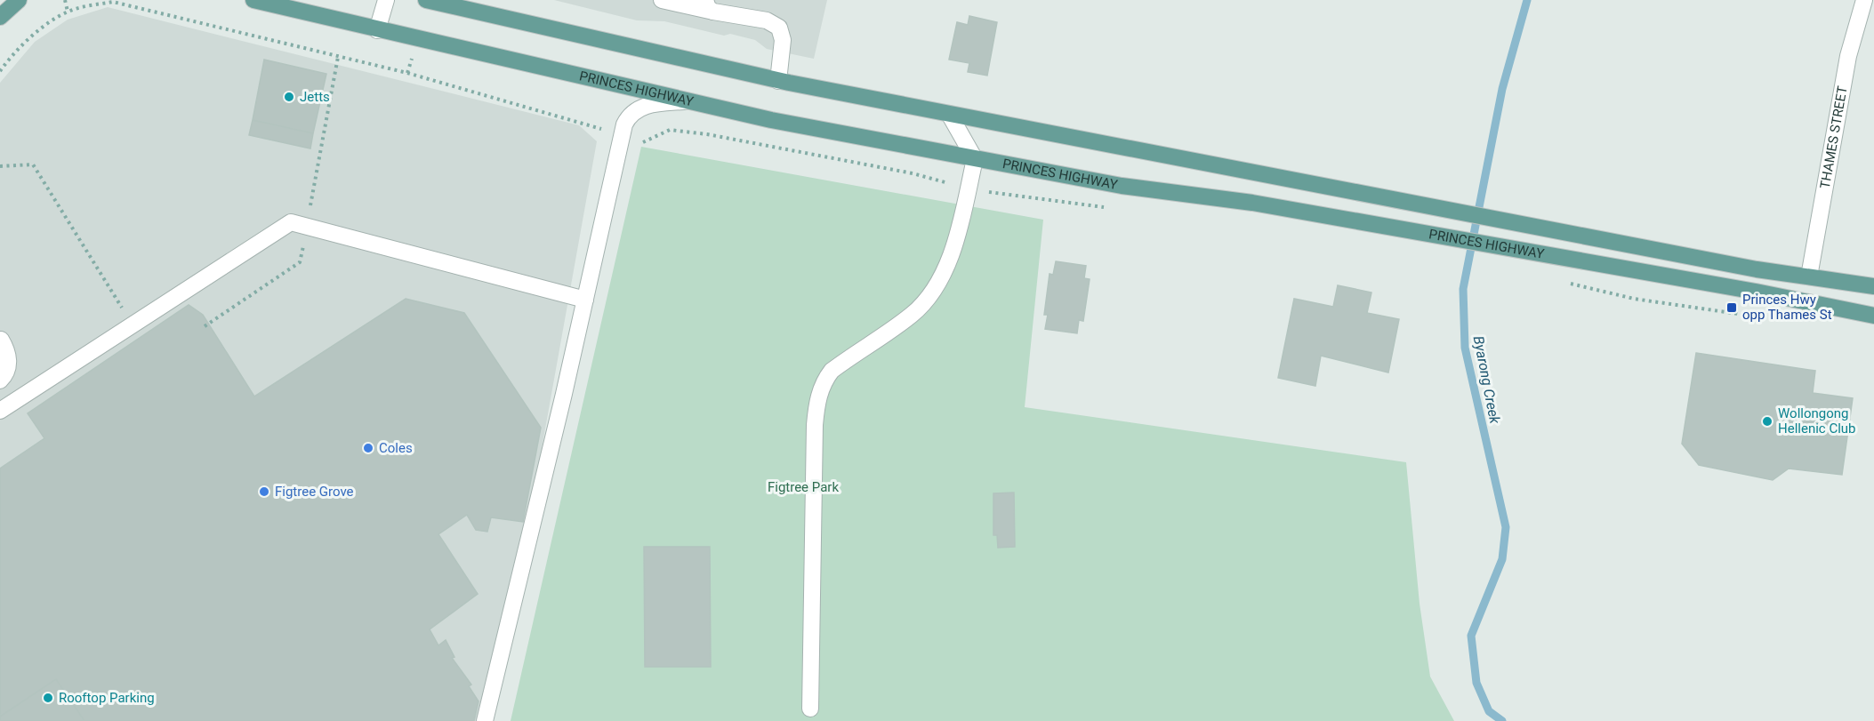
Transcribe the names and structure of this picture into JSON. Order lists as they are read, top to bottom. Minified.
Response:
{"streets":{"main road":["PRINCES HIGHWAY"],"street":["THAMES STREET"]},"crossings":[["PRINCES HIGHWAY","THAMES STREET"]],"water":["Byarong Creek"],"parks":["Figtree Park"],"places":{"other":["Jetts","Wollongong Hellenic Club","Coles","Figtree Grove","Rooftop Parking"],"transit":["Princes Hwy opp Thames St"]}}
